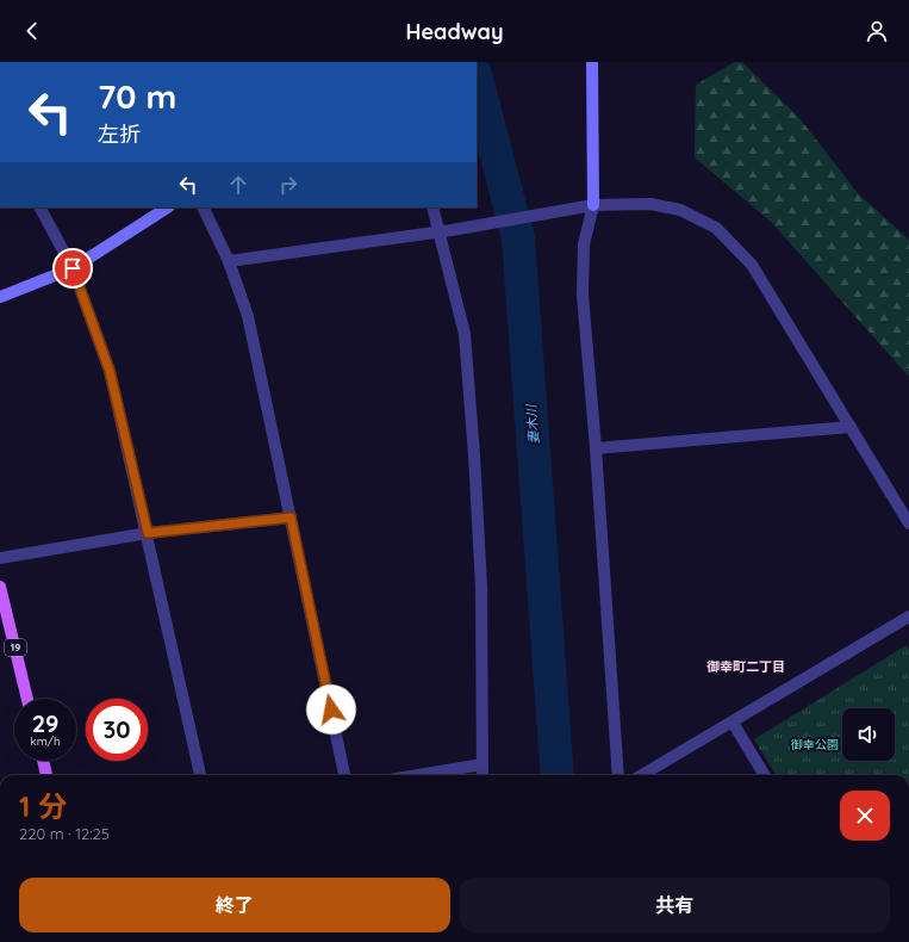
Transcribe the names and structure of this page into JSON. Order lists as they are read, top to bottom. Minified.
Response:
{"streets":{"main road":["19"]},"districts":["御幸町二丁目"],"water":["妻木川"],"parks":["御幸公園"],"page":{"header":"Headway","turn":["70 m","左折"],"speed":"29 km/h","limit":"30","heading":["1 分","220 m · 12:25"],"buttons":["終了","共有"]}}
